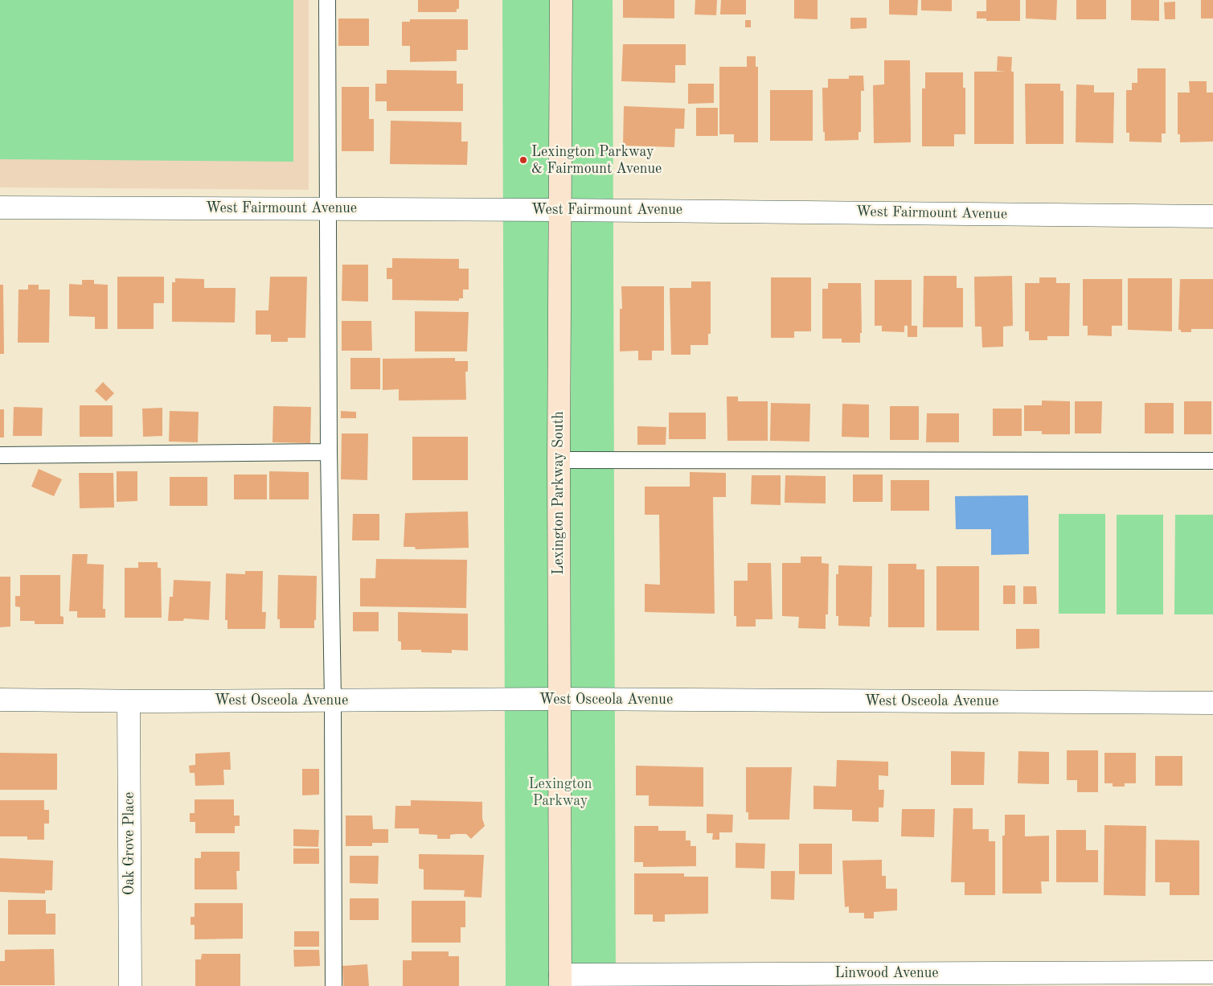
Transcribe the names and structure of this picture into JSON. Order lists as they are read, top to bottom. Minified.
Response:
{"streets":{"main road":["Lexington Parkway South"],"street":["West Fairmount Avenue","West Osceola Avenue","Oak Grove Place","Linwood Avenue"]},"crossings":[["West Fairmount Avenue","Lexington Parkway South"],["Lexington Parkway South","West Osceola Avenue"],["Lexington Parkway South","Linwood Avenue"],["West Osceola Avenue","Oak Grove Place"]],"parks":["Lexington Parkway"],"places":["Lexington Parkway & Fairmount Avenue"]}
